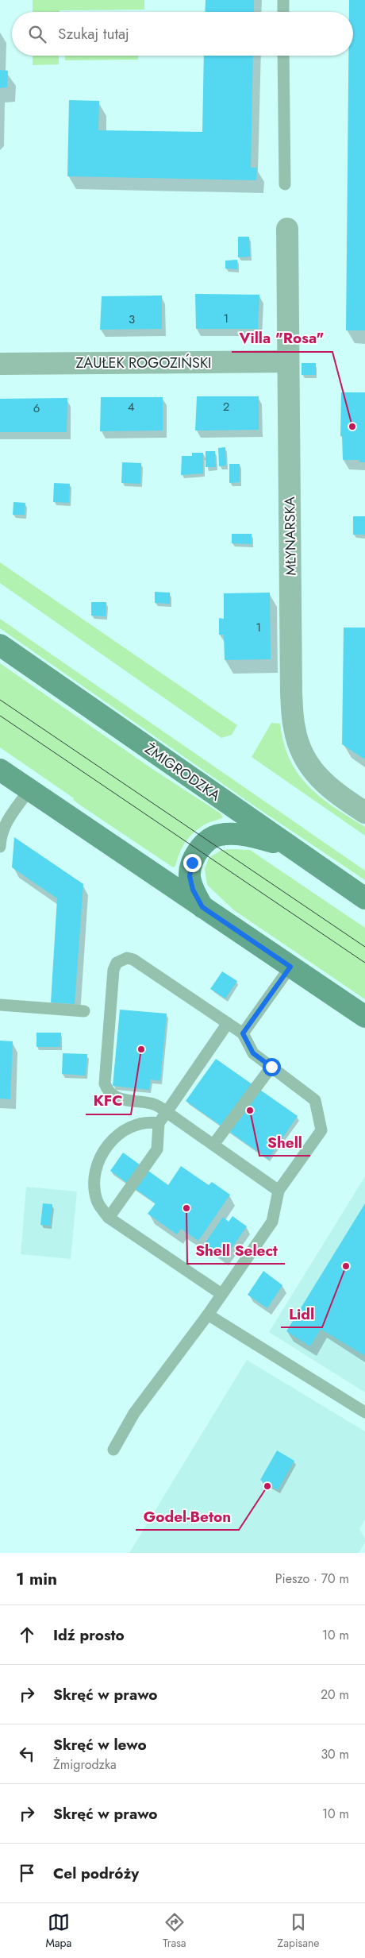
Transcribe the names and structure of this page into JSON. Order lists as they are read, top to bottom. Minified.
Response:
{"streets":{"main road":["ŻMIGRODZKA"],"street":["ZAUŁEK ROGOZIŃSKI","MŁYNARSKA"]},"crossings":[["ZAUŁEK ROGOZIŃSKI","MŁYNARSKA"]],"places":["Villa \"Rosa\"","KFC","Shell","Shell Select","Lidl","Godel-Beton"],"house_numbers":["1","3","4","2","6","1"],"page":{"search":"Szukaj tutaj","heading":["1 min","Pieszo · 70 m"],"list":[["Idź prosto","10 m"],["Skręć w prawo","20 m"],["Skręć w lewo","Żmigrodzka","30 m"],["Skręć w prawo","10 m"],"Cel podróży"],"nav":["Mapa","Trasa","Zapisane"]}}
